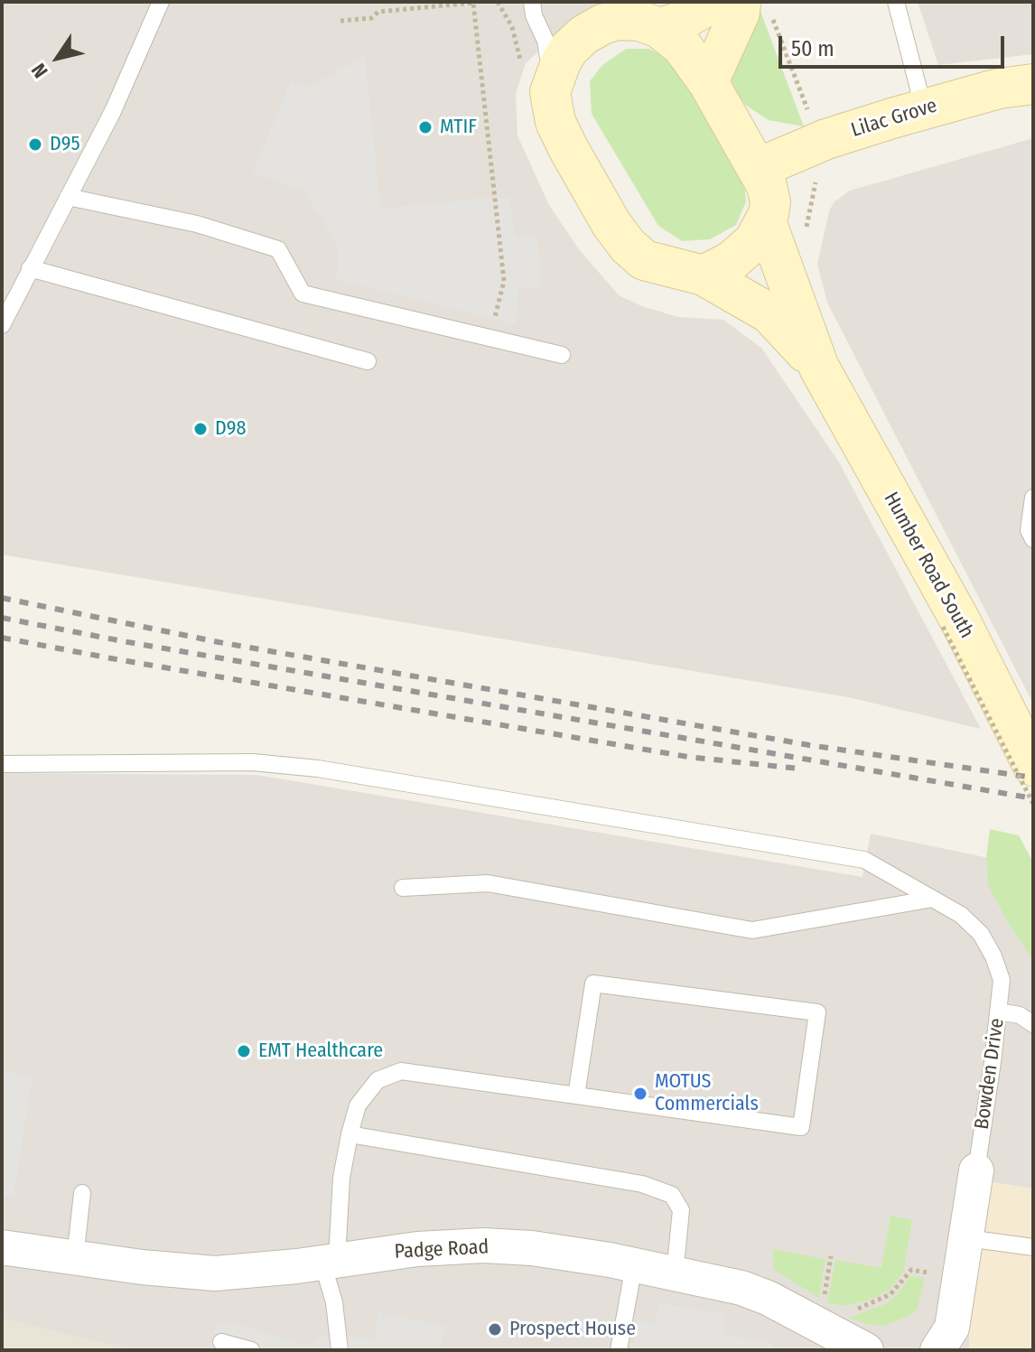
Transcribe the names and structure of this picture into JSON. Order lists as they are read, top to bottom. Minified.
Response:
{"streets":{"street":["Lilac Grove","Humber Road South","Bowden Drive","Padge Road"]},"crossings":[["Lilac Grove","Humber Road South"]],"places":["MTIF","D95","D98","EMT Healthcare","MOTUS Commercials","Prospect House"],"scale_bar":"50 m","north":"bottom left"}
